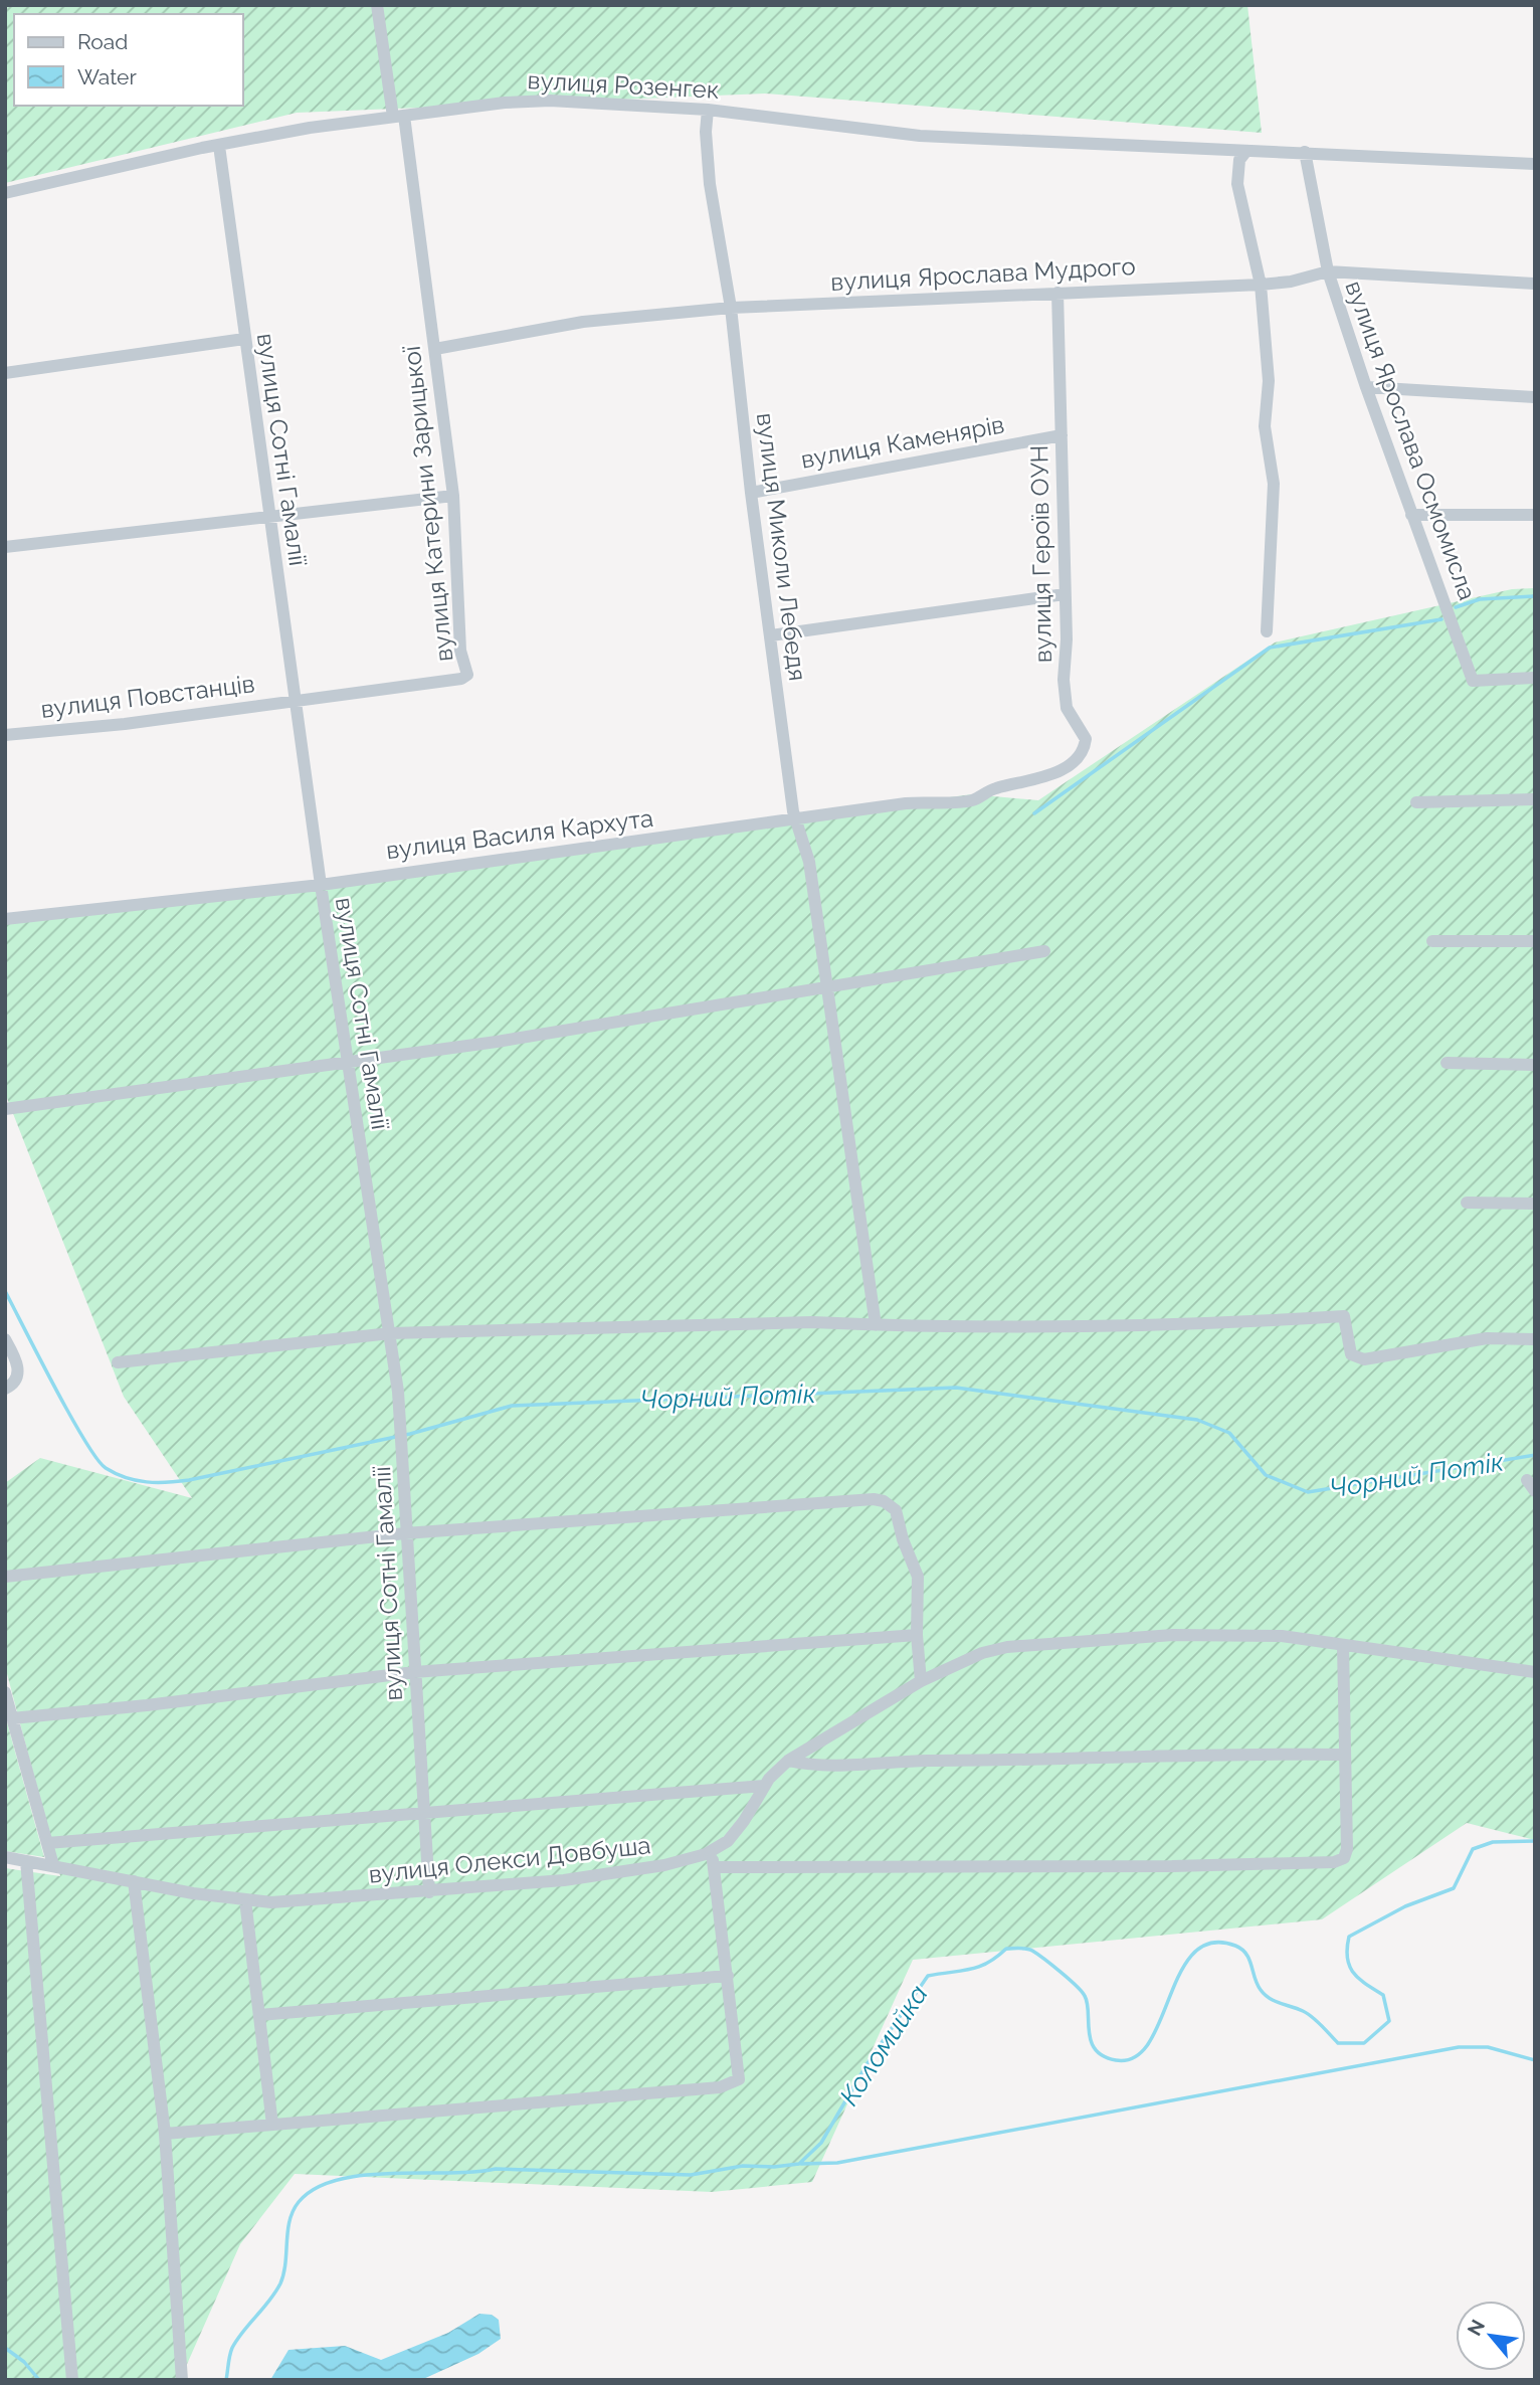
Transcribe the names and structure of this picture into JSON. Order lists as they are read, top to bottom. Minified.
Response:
{"streets":{"street":["вулиця Розенгек","вулиця Ярослава Мудрого","вулиця Ярослава Осмомисла","вулиця Каменярів","вулиця Сотні Гамалії","вулиця Катерини Зарицької","вулиця Миколи Лебедя","вулиця Героїв ОУН","вулиця Повстанців","вулиця Василя Кархута","вулиця Олекси Довбуша"]},"crossings":[["вулиця Розенгек","вулиця Ярослава Осмомисла"],["вулиця Розенгек","вулиця Сотні Гамалії"],["вулиця Розенгек","вулиця Катерини Зарицької"],["вулиця Розенгек","вулиця Миколи Лебедя"],["вулиця Ярослава Мудрого","вулиця Ярослава Осмомисла"],["вулиця Ярослава Мудрого","вулиця Катерини Зарицької"],["вулиця Ярослава Мудрого","вулиця Миколи Лебедя"],["вулиця Ярослава Мудрого","вулиця Героїв ОУН"],["вулиця Каменярів","вулиця Миколи Лебедя"],["вулиця Каменярів","вулиця Героїв ОУН"],["вулиця Сотні Гамалії","вулиця Катерини Зарицької"],["вулиця Сотні Гамалії","вулиця Повстанців"],["вулиця Сотні Гамалії","вулиця Василя Кархута"],["вулиця Сотні Гамалії","вулиця Олекси Довбуша"],["вулиця Катерини Зарицької","вулиця Повстанців"],["вулиця Миколи Лебедя","вулиця Василя Кархута"],["вулиця Героїв ОУН","вулиця Василя Кархута"]],"water":["Чорний Потік","Коломийка"],"legend":["Road","Water"],"north":"top left"}
